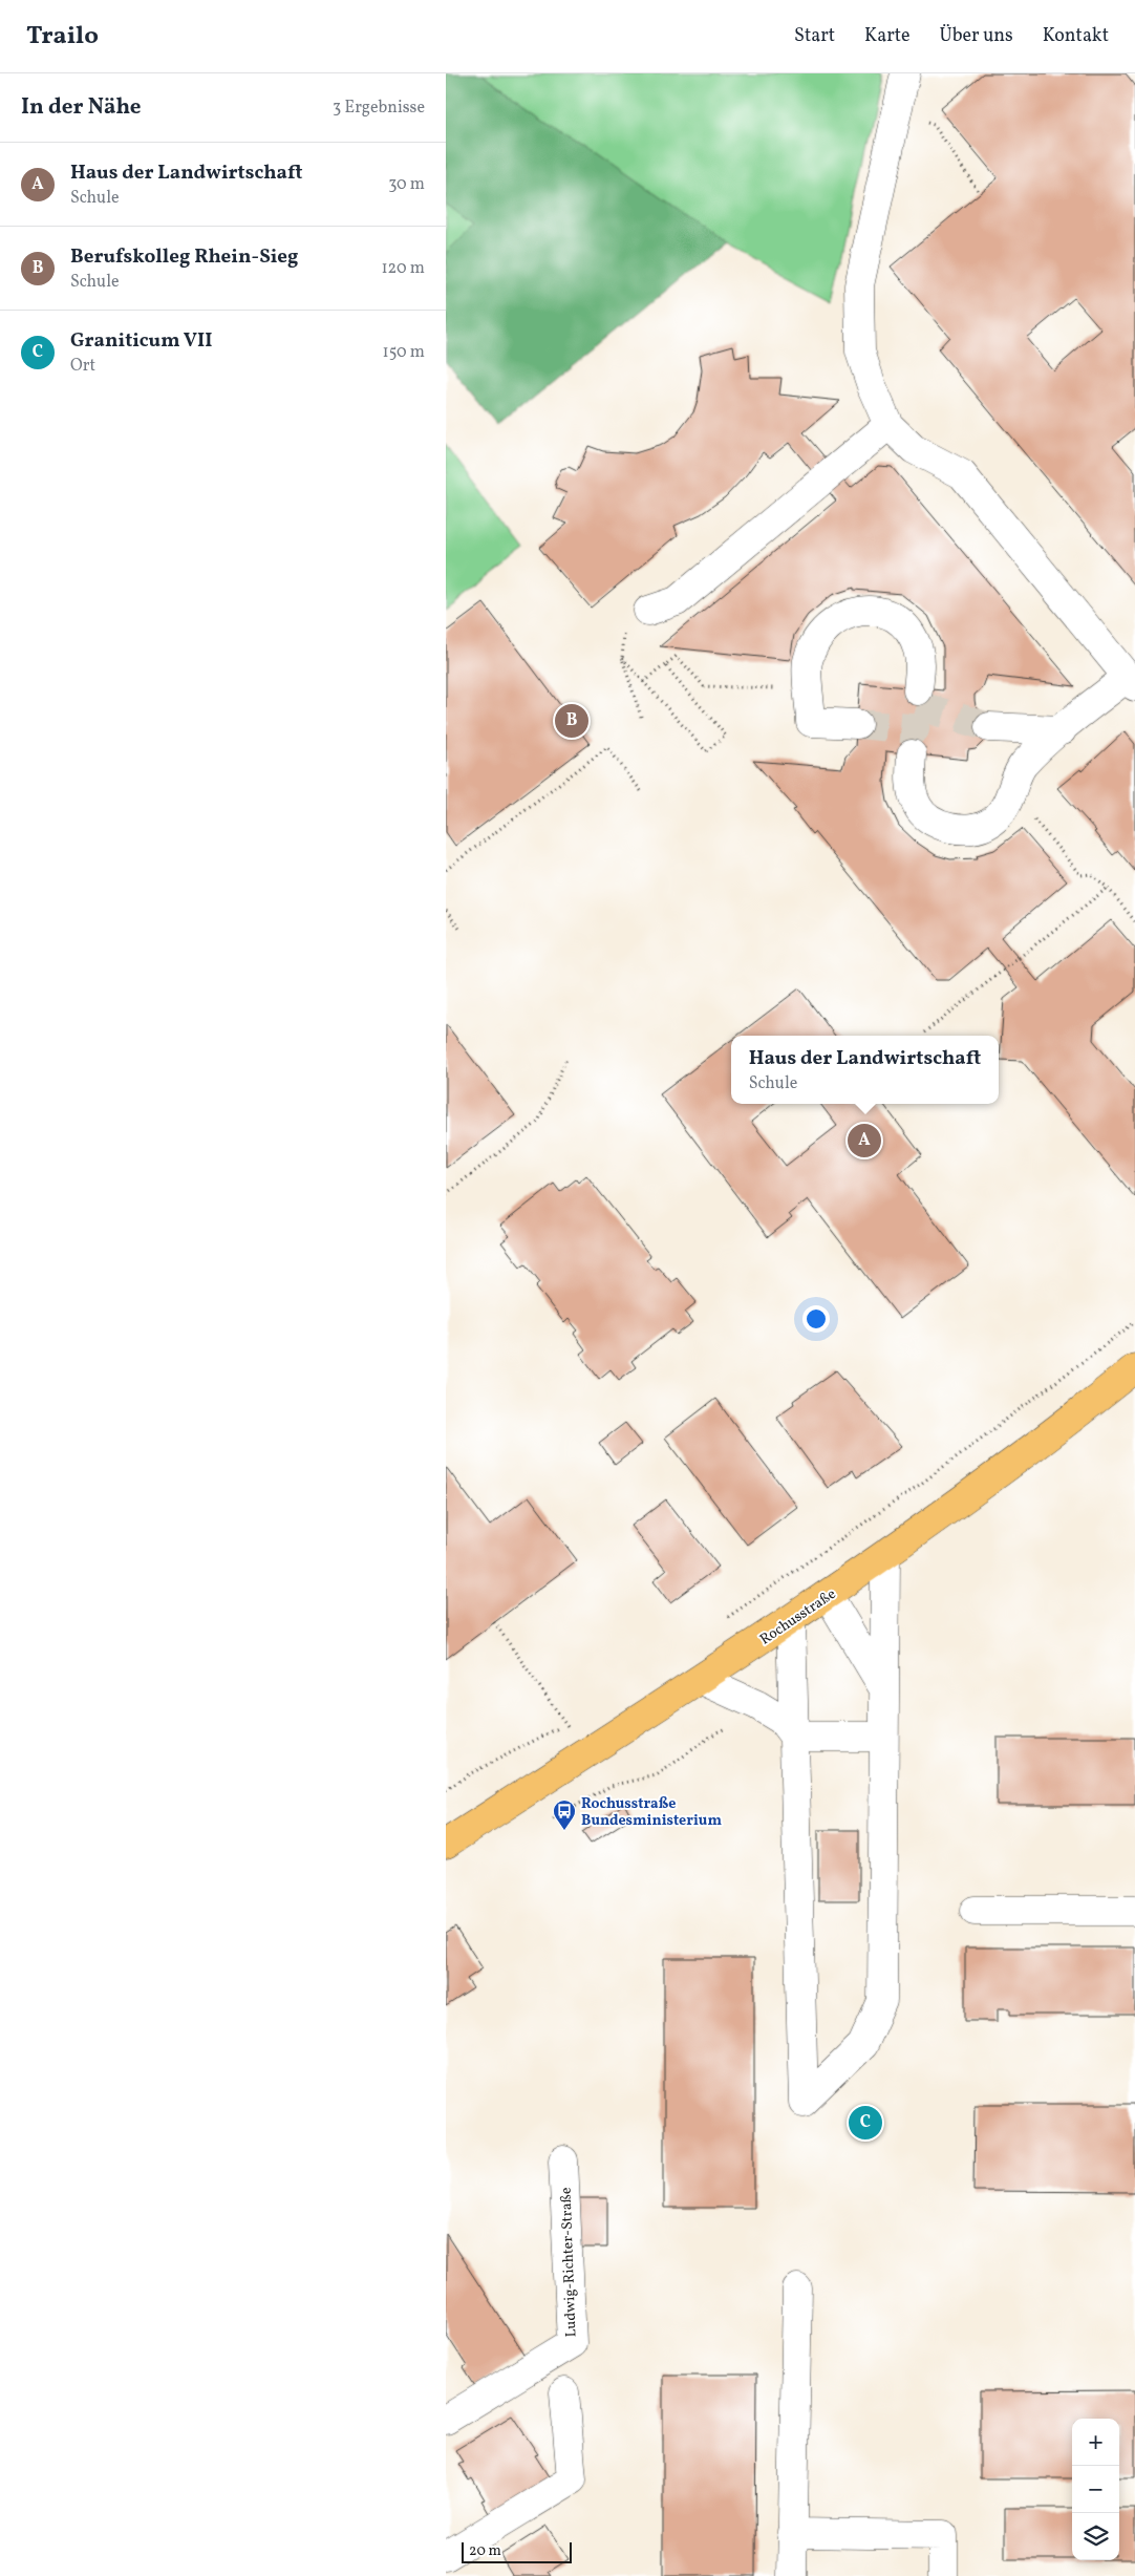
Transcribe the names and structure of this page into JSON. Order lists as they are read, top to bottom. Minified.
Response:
{"streets":{"main road":["Rochusstraße"],"lane":["Ludwig-Richter-Straße"]},"places":{"bus stop":["Rochusstraße Bundesministerium"]},"scale_bar":"20 m","page":{"header":"Trailo","nav":["Start","Karte","Über uns","Kontakt"],"heading":["In der Nähe","3 Ergebnisse"],"list":[{"mark":"A","name":"Haus der Landwirtschaft","note":"Schule","value":"30 m"},{"mark":"B","name":"Berufskolleg Rhein-Sieg","note":"Schule","value":"120 m"},{"mark":"C","name":"Graniticum VII","note":"Ort","value":"150 m"}],"pins":["B","A","C"],"popup":["Haus der Landwirtschaft","Schule"],"map_buttons":["+","−"],"scale":"20 m"}}
